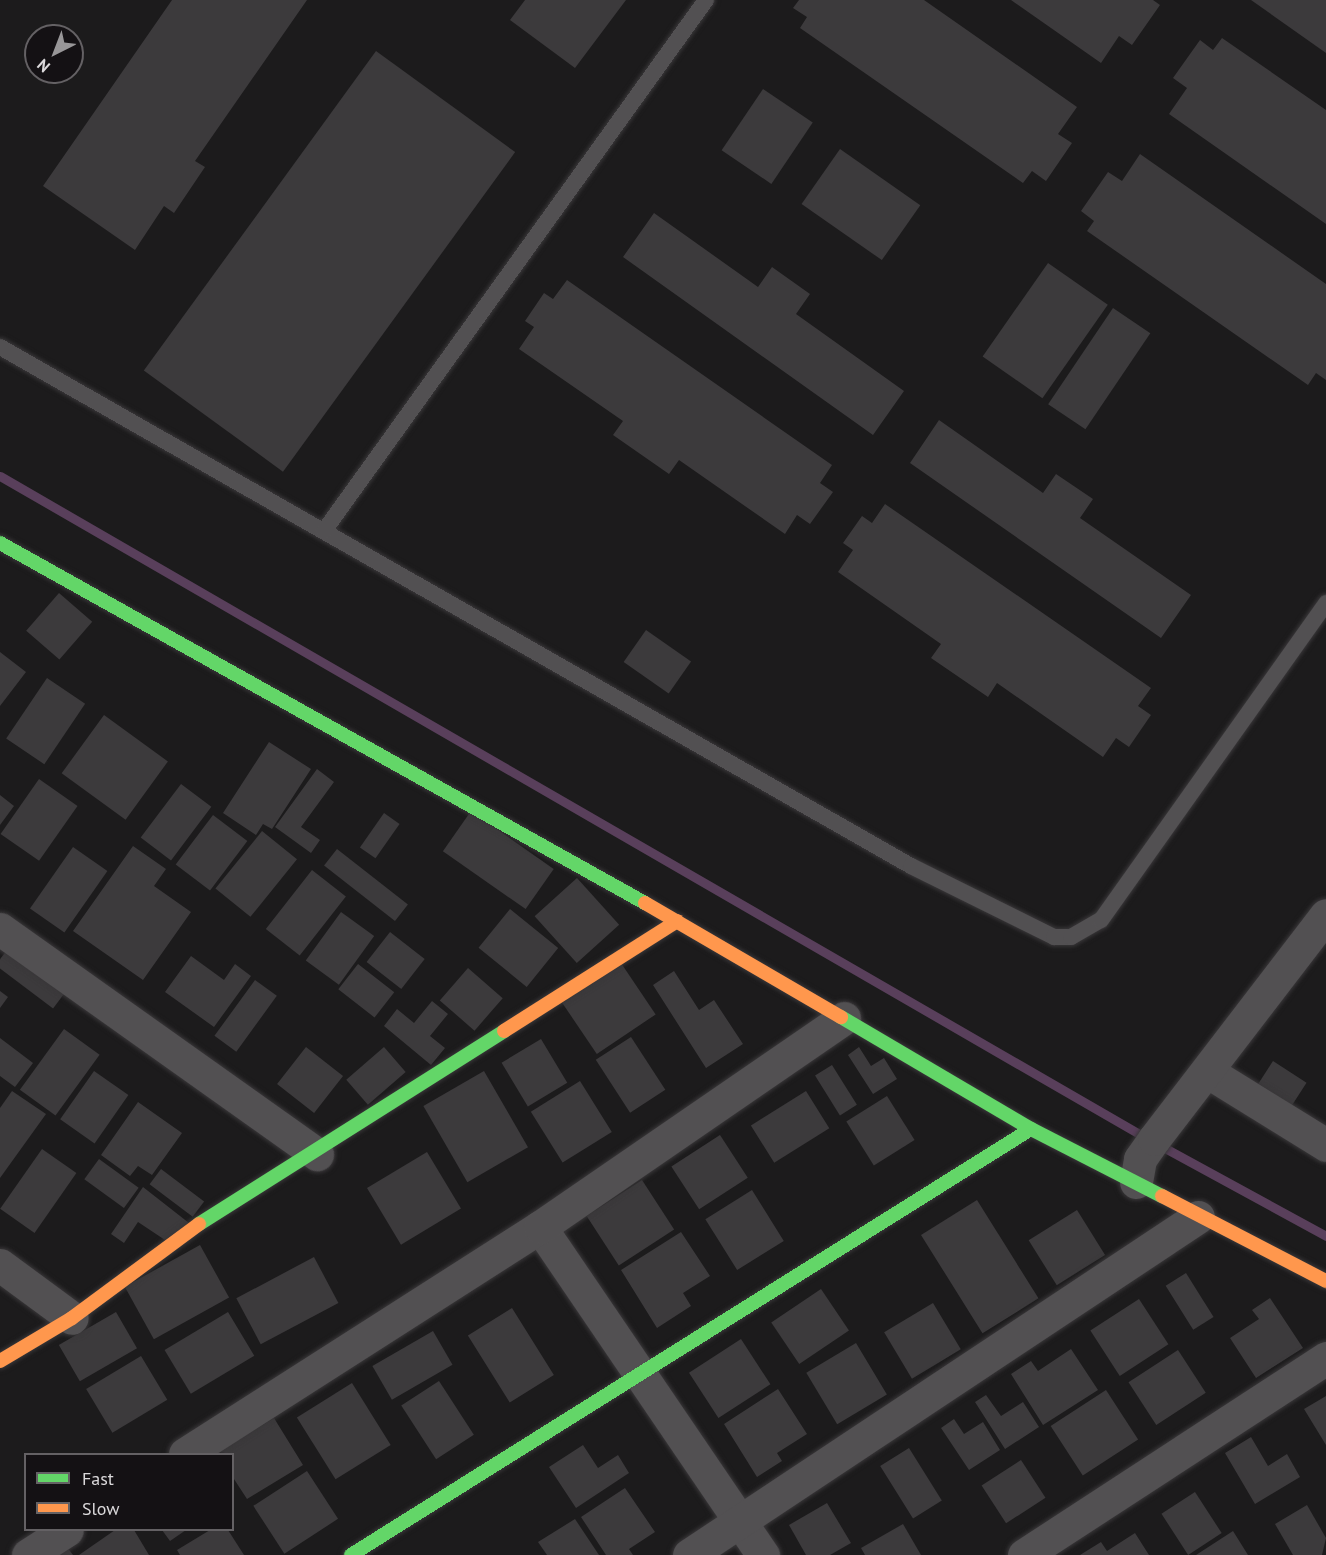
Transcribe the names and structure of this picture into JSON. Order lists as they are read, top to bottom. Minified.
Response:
{"legend":["Fast","Slow"],"north":"bottom left"}
